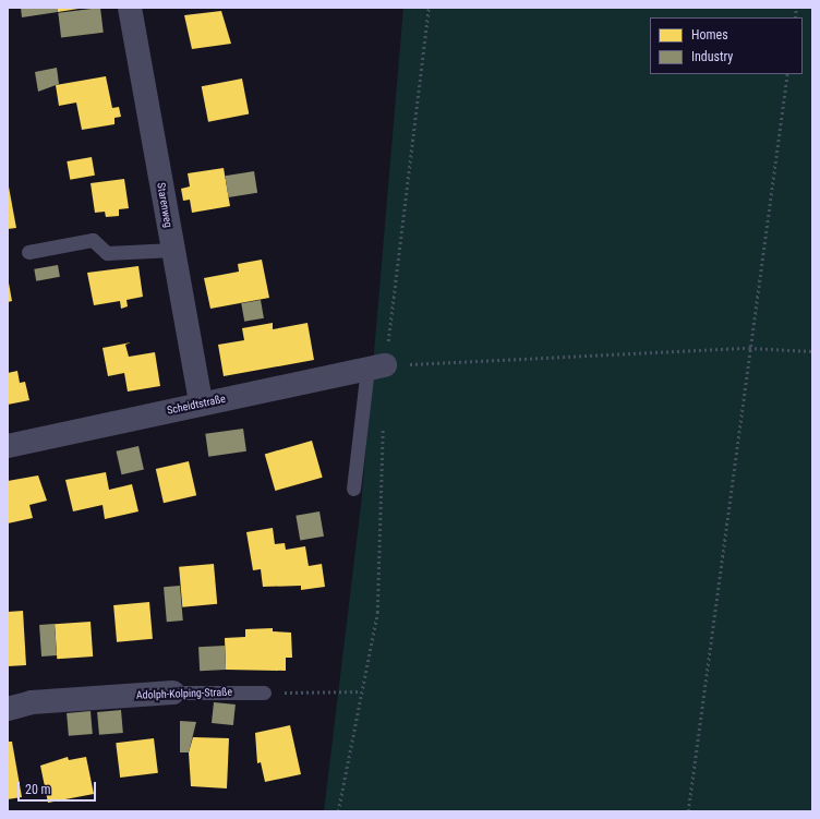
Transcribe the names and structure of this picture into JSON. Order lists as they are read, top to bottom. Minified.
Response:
{"streets":{"street":["Starenweg","Scheidtstraße","Adolph-Kolping-Straße"]},"crossings":[["Starenweg","Scheidtstraße"]],"legend":["Homes","Industry"],"scale_bar":"20 m"}
